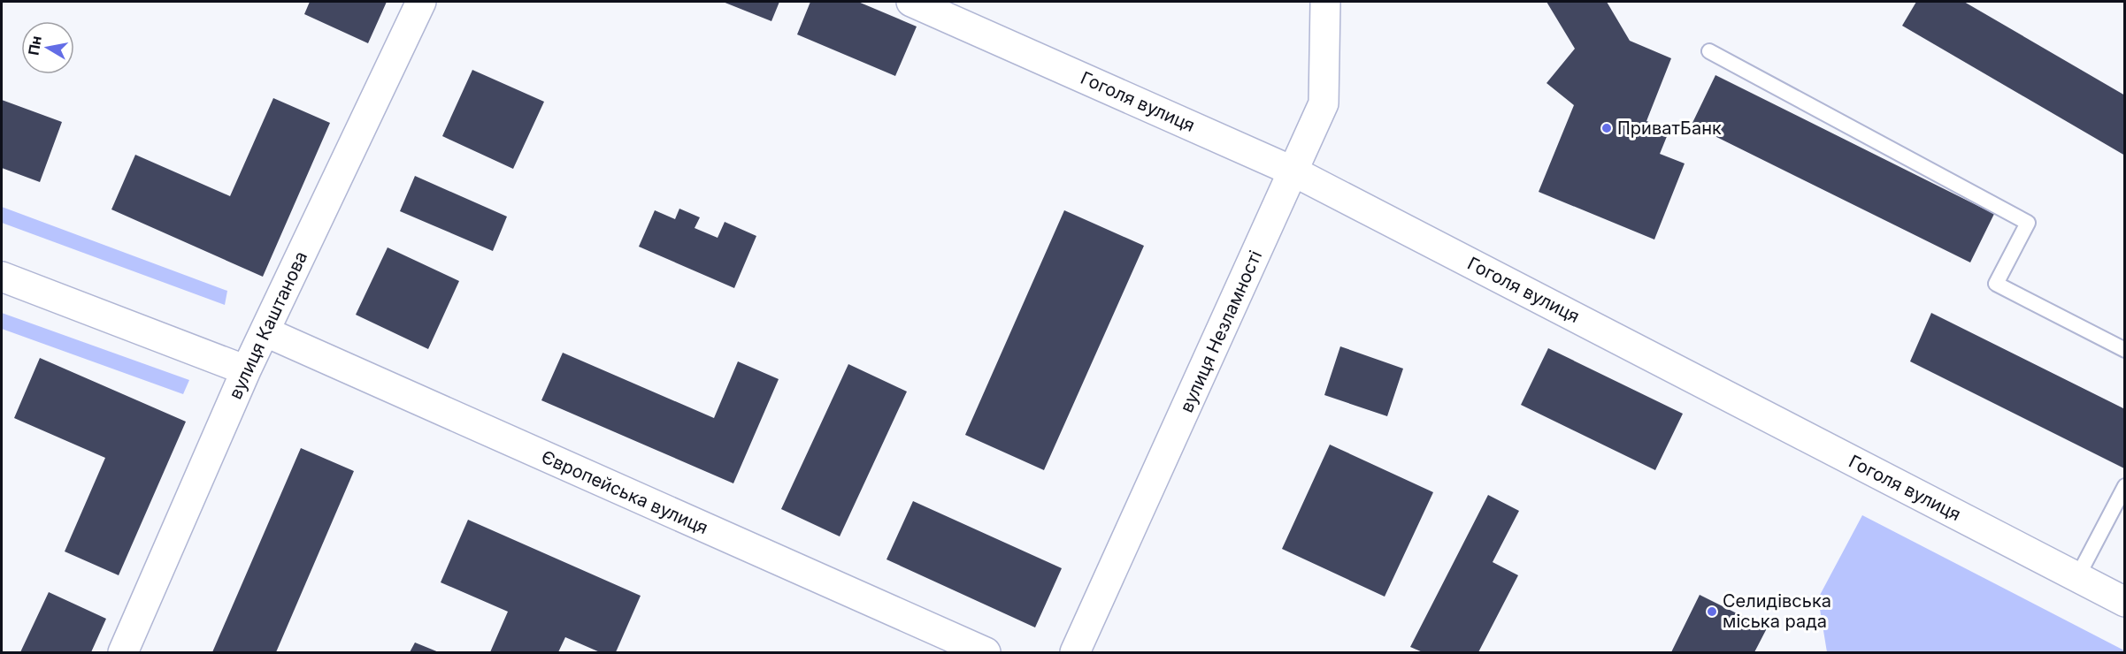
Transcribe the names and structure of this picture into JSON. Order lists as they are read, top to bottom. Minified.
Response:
{"streets":{"street":["Гоголя вулиця","вулиця Каштанова","вулиця Незламності","Європейська вулиця"]},"crossings":[["Гоголя вулиця","вулиця Незламності"],["вулиця Каштанова","Європейська вулиця"]],"places":["ПриватБанк","Селидівська міська рада"],"north":"left"}
